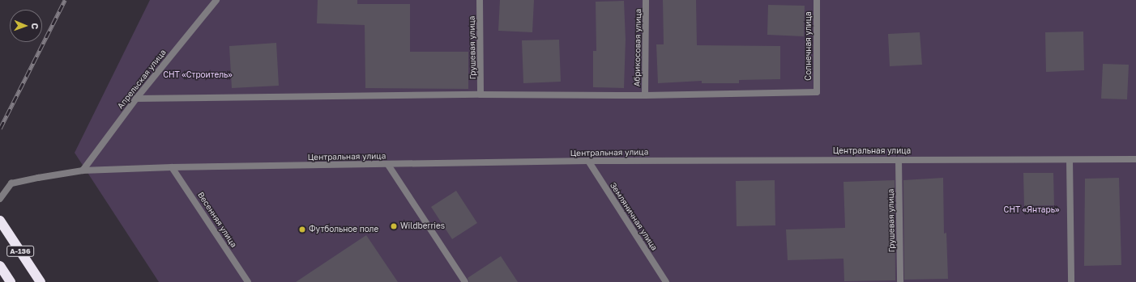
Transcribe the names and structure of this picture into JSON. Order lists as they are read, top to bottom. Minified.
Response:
{"streets":{"highway":["А-136"],"street":["Солнечная улица","Грушевая улица","Абрикосовая улица","Апрельская улица","Центральная улица","Земляничная улица","Весенняя улица"]},"crossings":[["Солнечная улица","Абрикосовая улица"],["Грушевая улица","Центральная улица"],["Апрельская улица","Центральная улица"],["Центральная улица","Земляничная улица"],["Центральная улица","Весенняя улица"]],"parks":["СНТ «Строитель»","СНТ «Янтарь»"],"places":["Wildberries","Футбольное поле"],"north":"right"}
